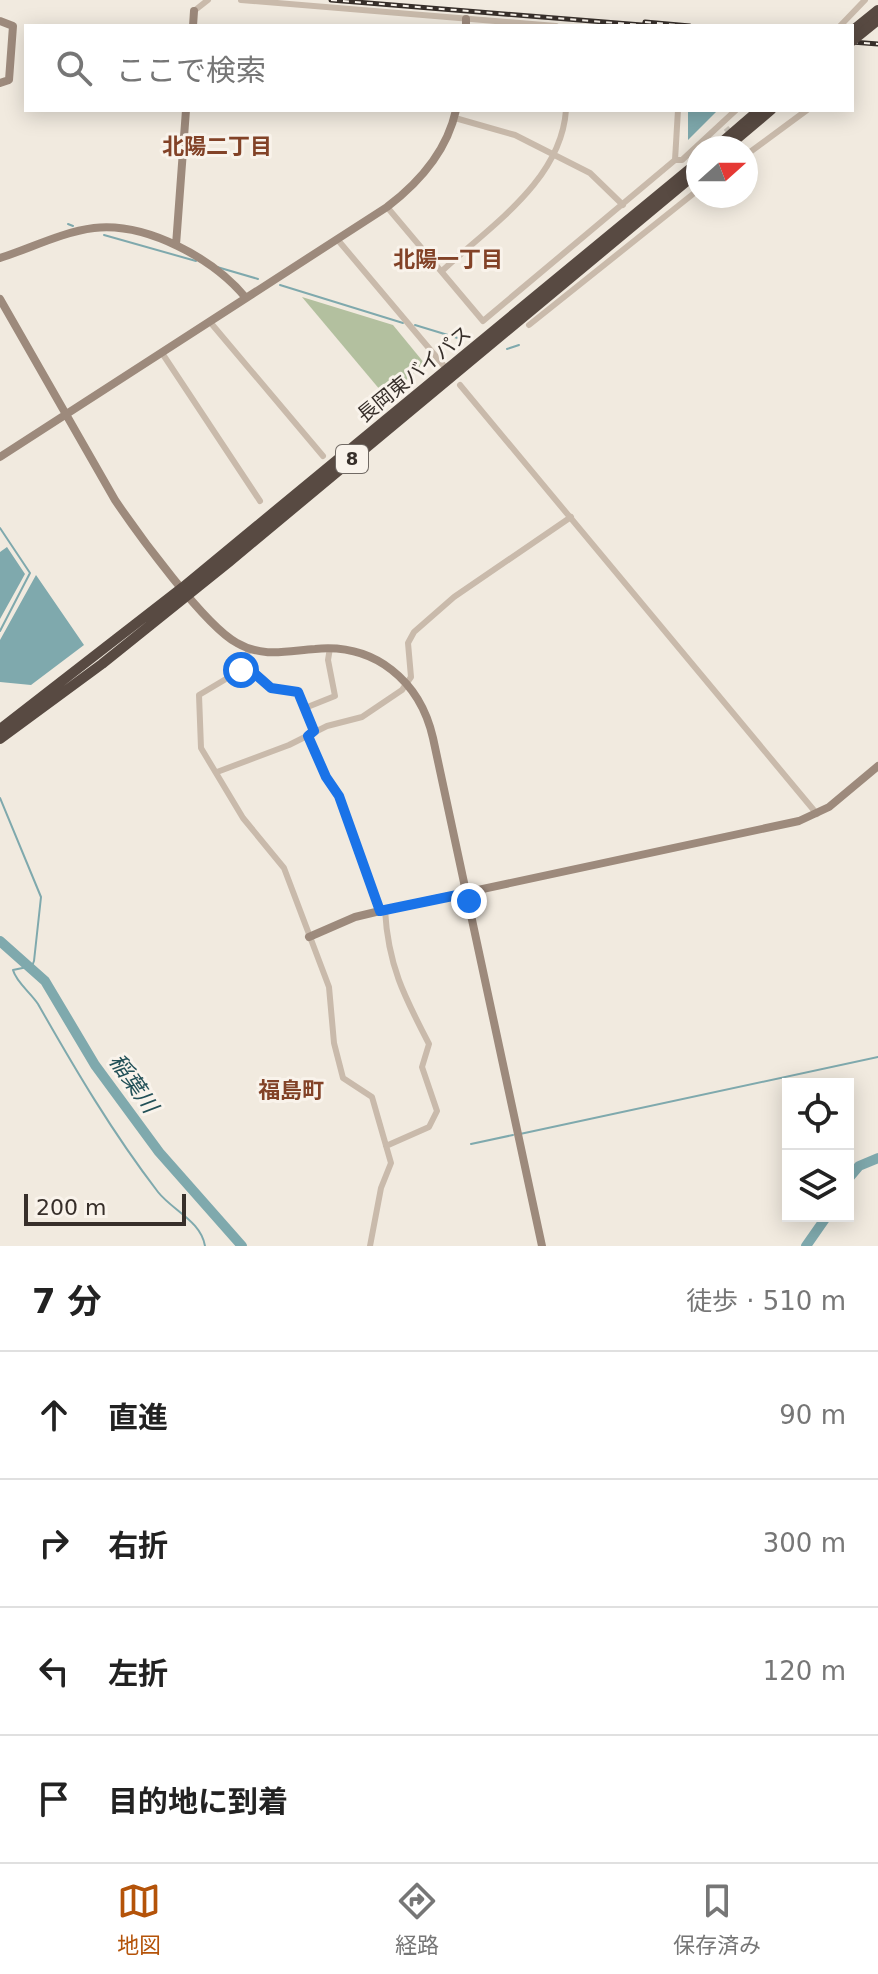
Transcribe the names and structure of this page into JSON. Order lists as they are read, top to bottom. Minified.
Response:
{"streets":{"highway":["長岡東バイパス","8"]},"districts":["北陽二丁目","北陽一丁目","福島町"],"water":["稲葉川"],"scale_bar":"200 m","north":"right","page":{"search":"ここで検索","scale":"200 m","heading":["7 分","徒歩 · 510 m"],"list":[["直進","90 m"],["右折","300 m"],["左折","120 m"],"目的地に到着"],"nav":["地図","経路","保存済み"]}}
